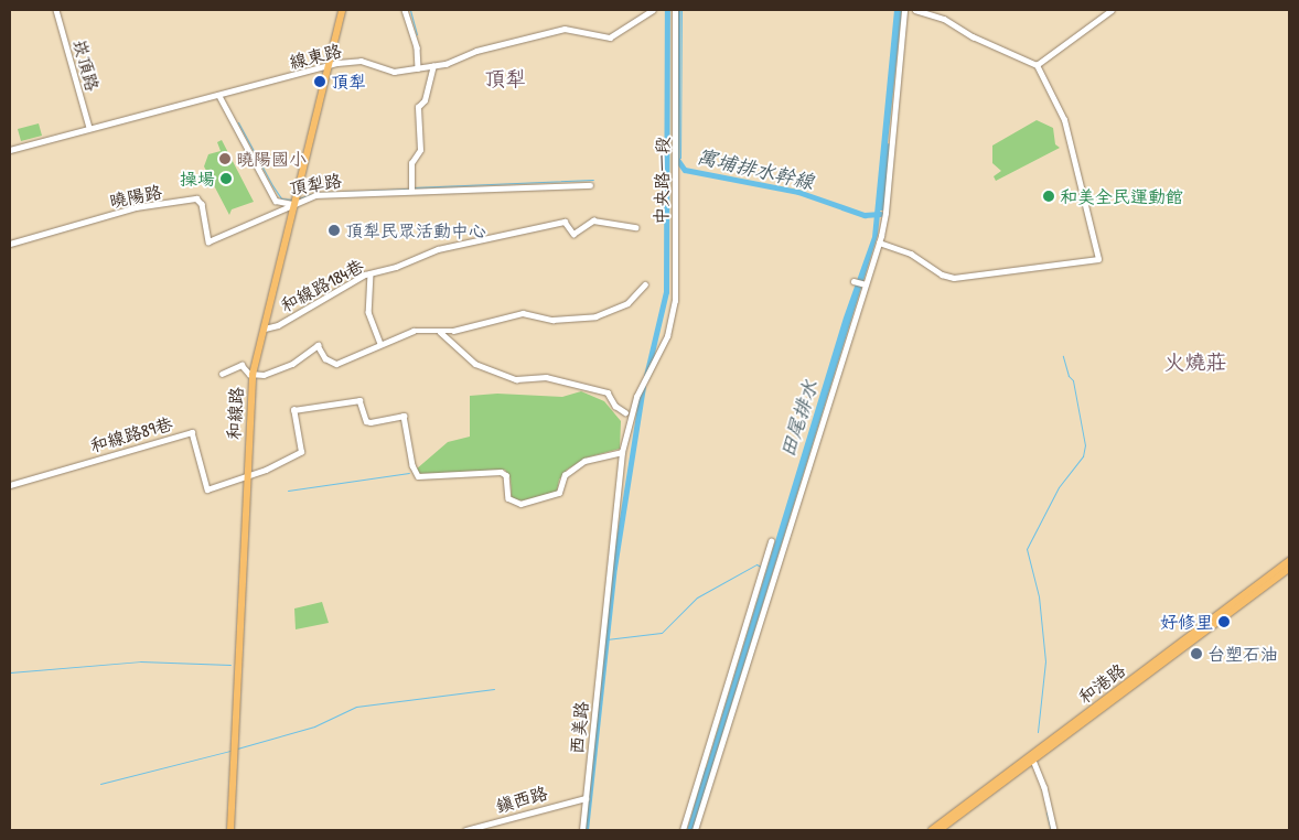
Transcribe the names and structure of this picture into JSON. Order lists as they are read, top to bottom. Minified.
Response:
{"streets":{"main road":["和線路","和港路"],"street":["線東路","崁頂路","中央路一段","頂犁路","曉陽路","和線路184巷","和線路89巷","西美路","鎮西路"]},"crossings":[["線東路","崁頂路"],["線東路","頂犁路"],["線東路","和線路"],["中央路一段","西美路"],["頂犁路","曉陽路"],["頂犁路","和線路"],["曉陽路","和線路"],["和線路184巷","和線路"],["和線路","和線路89巷"],["西美路","鎮西路"]],"districts":["頂犁","火燒莊"],"water":["寓埔排水幹線","田尾排水"],"places":["頂犁","曉陽國小","操場","和美全民運動館","頂犁民眾活動中心","好修里","台塑石油"]}
